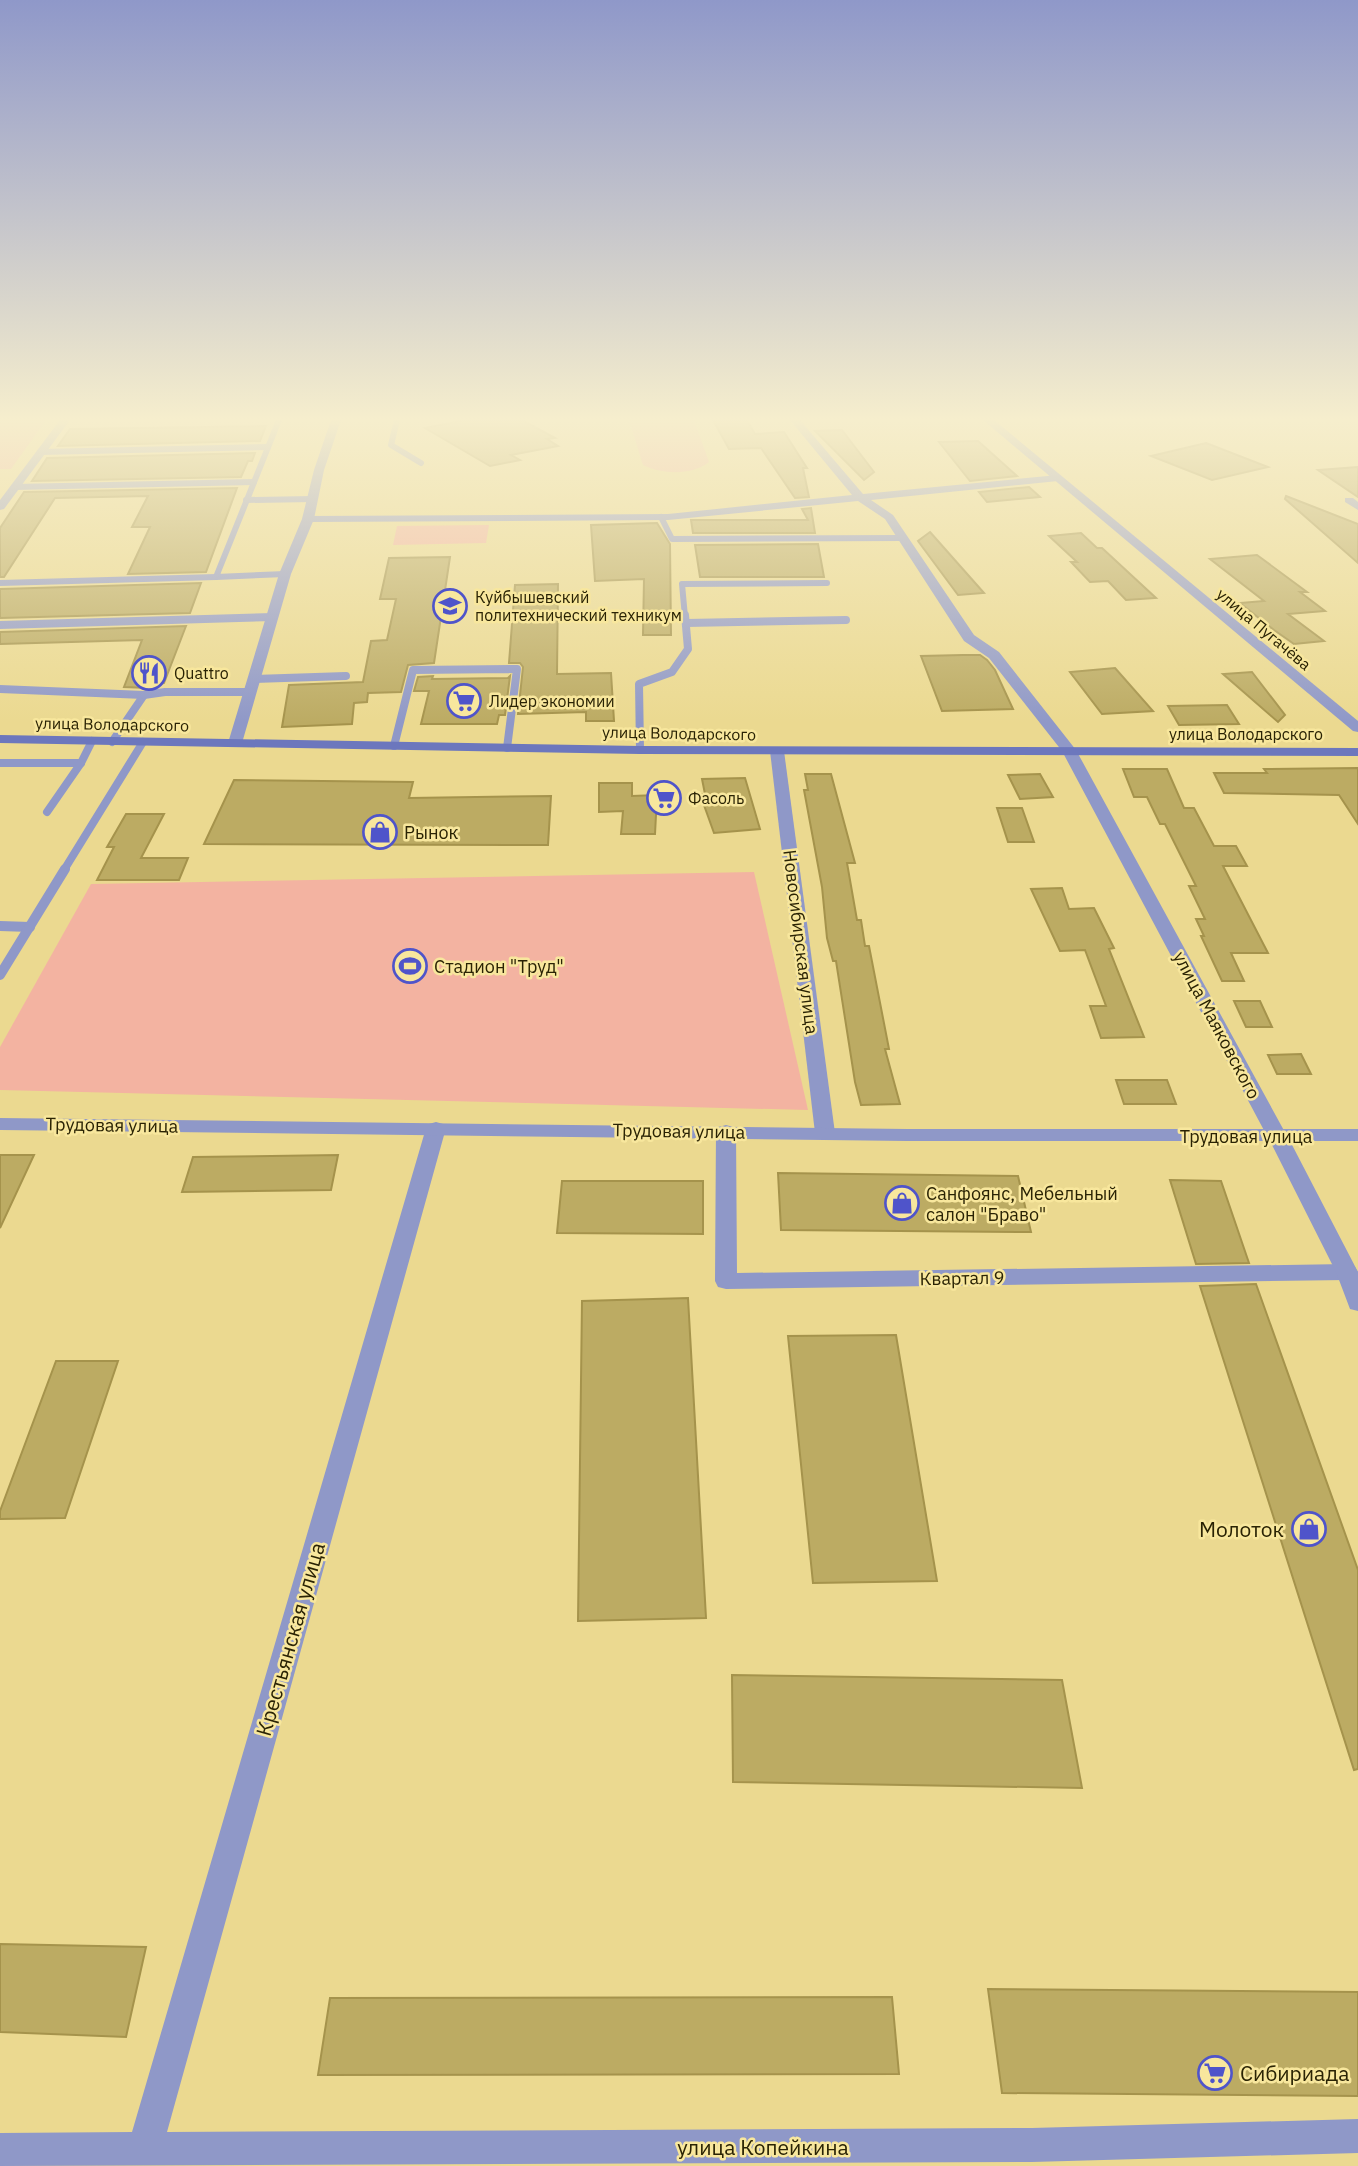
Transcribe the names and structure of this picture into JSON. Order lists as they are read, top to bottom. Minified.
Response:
{"streets":{"main road":["улица Володарского"],"street":["улица Пугачёва","Новосибирская улица","улица Маяковского","Трудовая улица","Квартал 9","Крестьянская улица","улица Копейкина"]},"crossings":[["улица Володарского","Новосибирская улица"],["улица Володарского","улица Маяковского"],["Новосибирская улица","Трудовая улица"],["улица Маяковского","Трудовая улица"],["улица Маяковского","Квартал 9"],["Трудовая улица","Квартал 9"],["Трудовая улица","Крестьянская улица"],["Крестьянская улица","улица Копейкина"]],"places":{"school or university":["Куйбышевский политехнический техникум"],"restaurant":["Quattro"],"supermarket":["Лидер экономии","Фасоль","Сибириада"],"shop":["Рынок","Санфоянс, Мебельный салон \"Браво\"","Молоток"],"sports":["Стадион \"Труд\""]}}
